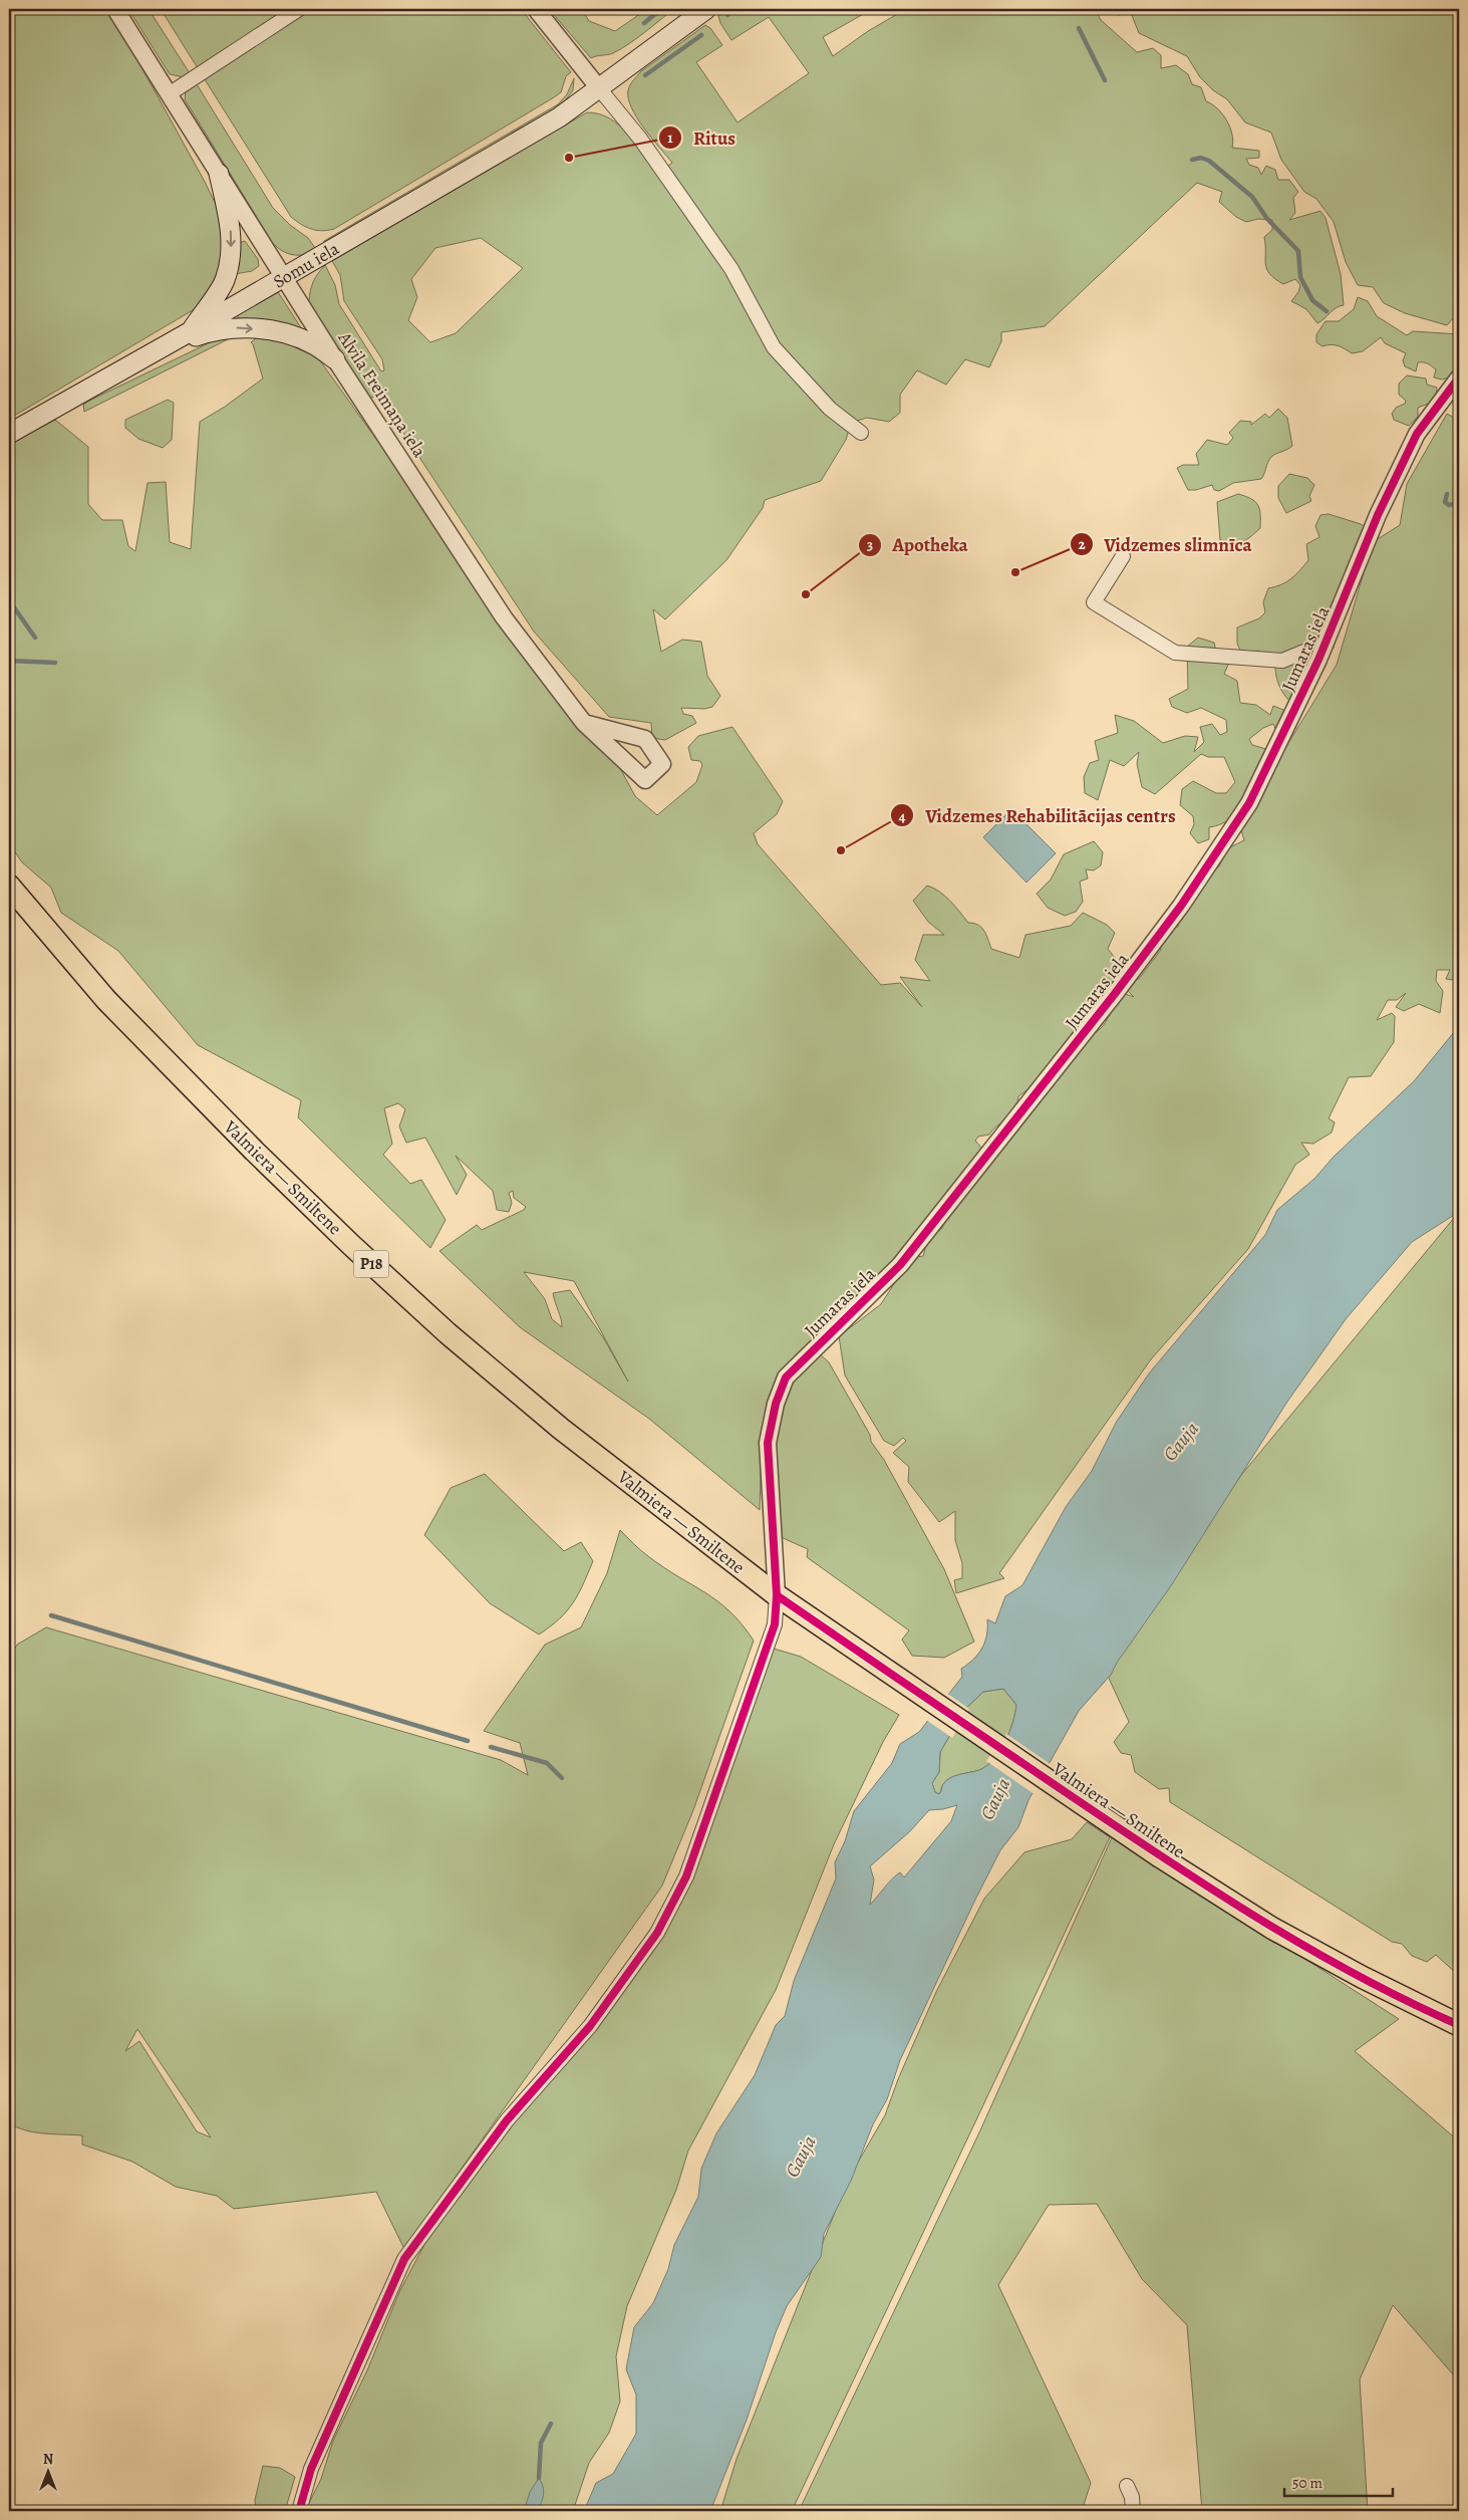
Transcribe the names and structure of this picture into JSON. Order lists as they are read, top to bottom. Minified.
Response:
{"streets":{"main road":["Somu iela","Valmiera — Smiltene","P18"],"street":["Alvila Freimaņa iela","Jumaras iela"]},"crossings":[["Somu iela","Alvila Freimaņa iela"],["Jumaras iela","Valmiera — Smiltene"]],"water":["Gauja"],"places":["Ritus","Vidzemes slimnīca","Apotheka","Vidzemes Rehabilitācijas centrs"],"scale_bar":"50 m","north":"top"}
